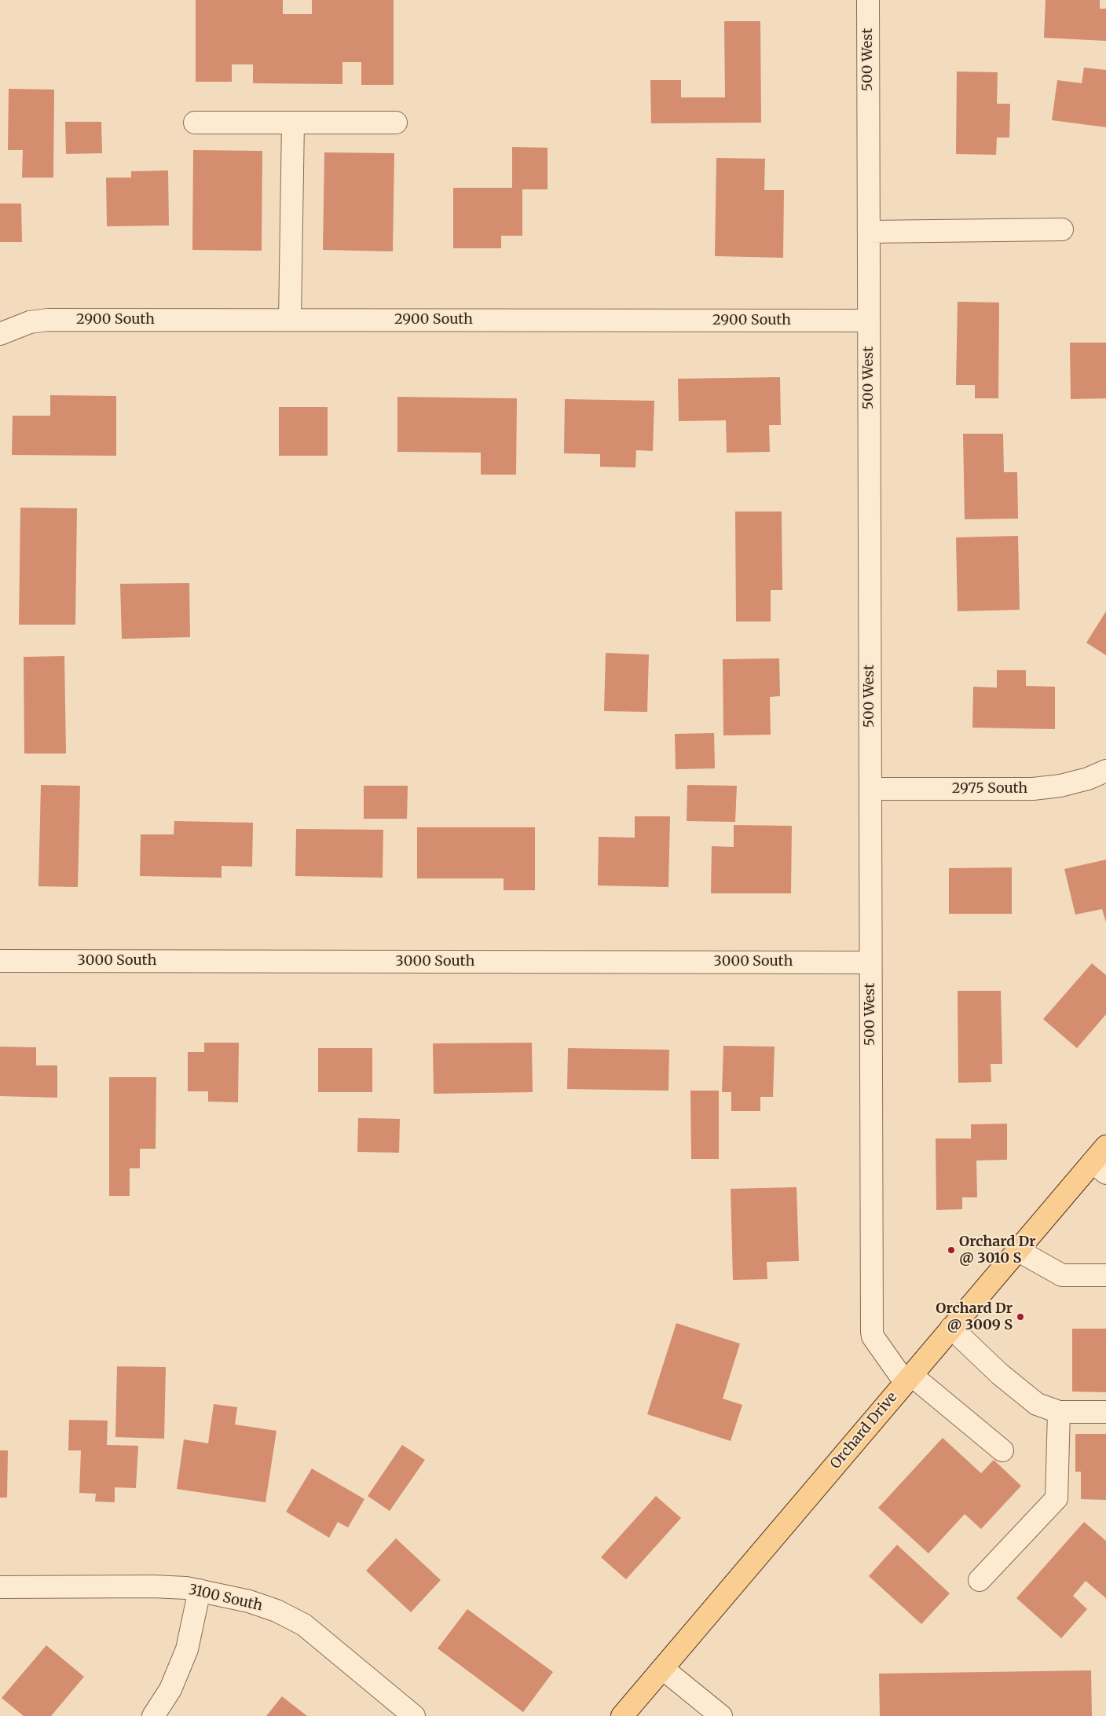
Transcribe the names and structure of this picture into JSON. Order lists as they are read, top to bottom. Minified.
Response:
{"streets":{"main road":["Orchard Drive"],"street":["500 West","2900 South","2975 South","3000 South","3100 South"]},"crossings":[["500 West","2900 South"],["500 West","2975 South"],["500 West","3000 South"],["500 West","Orchard Drive"]],"places":["Orchard Dr @ 3010 S","Orchard Dr @ 3009 S"]}
